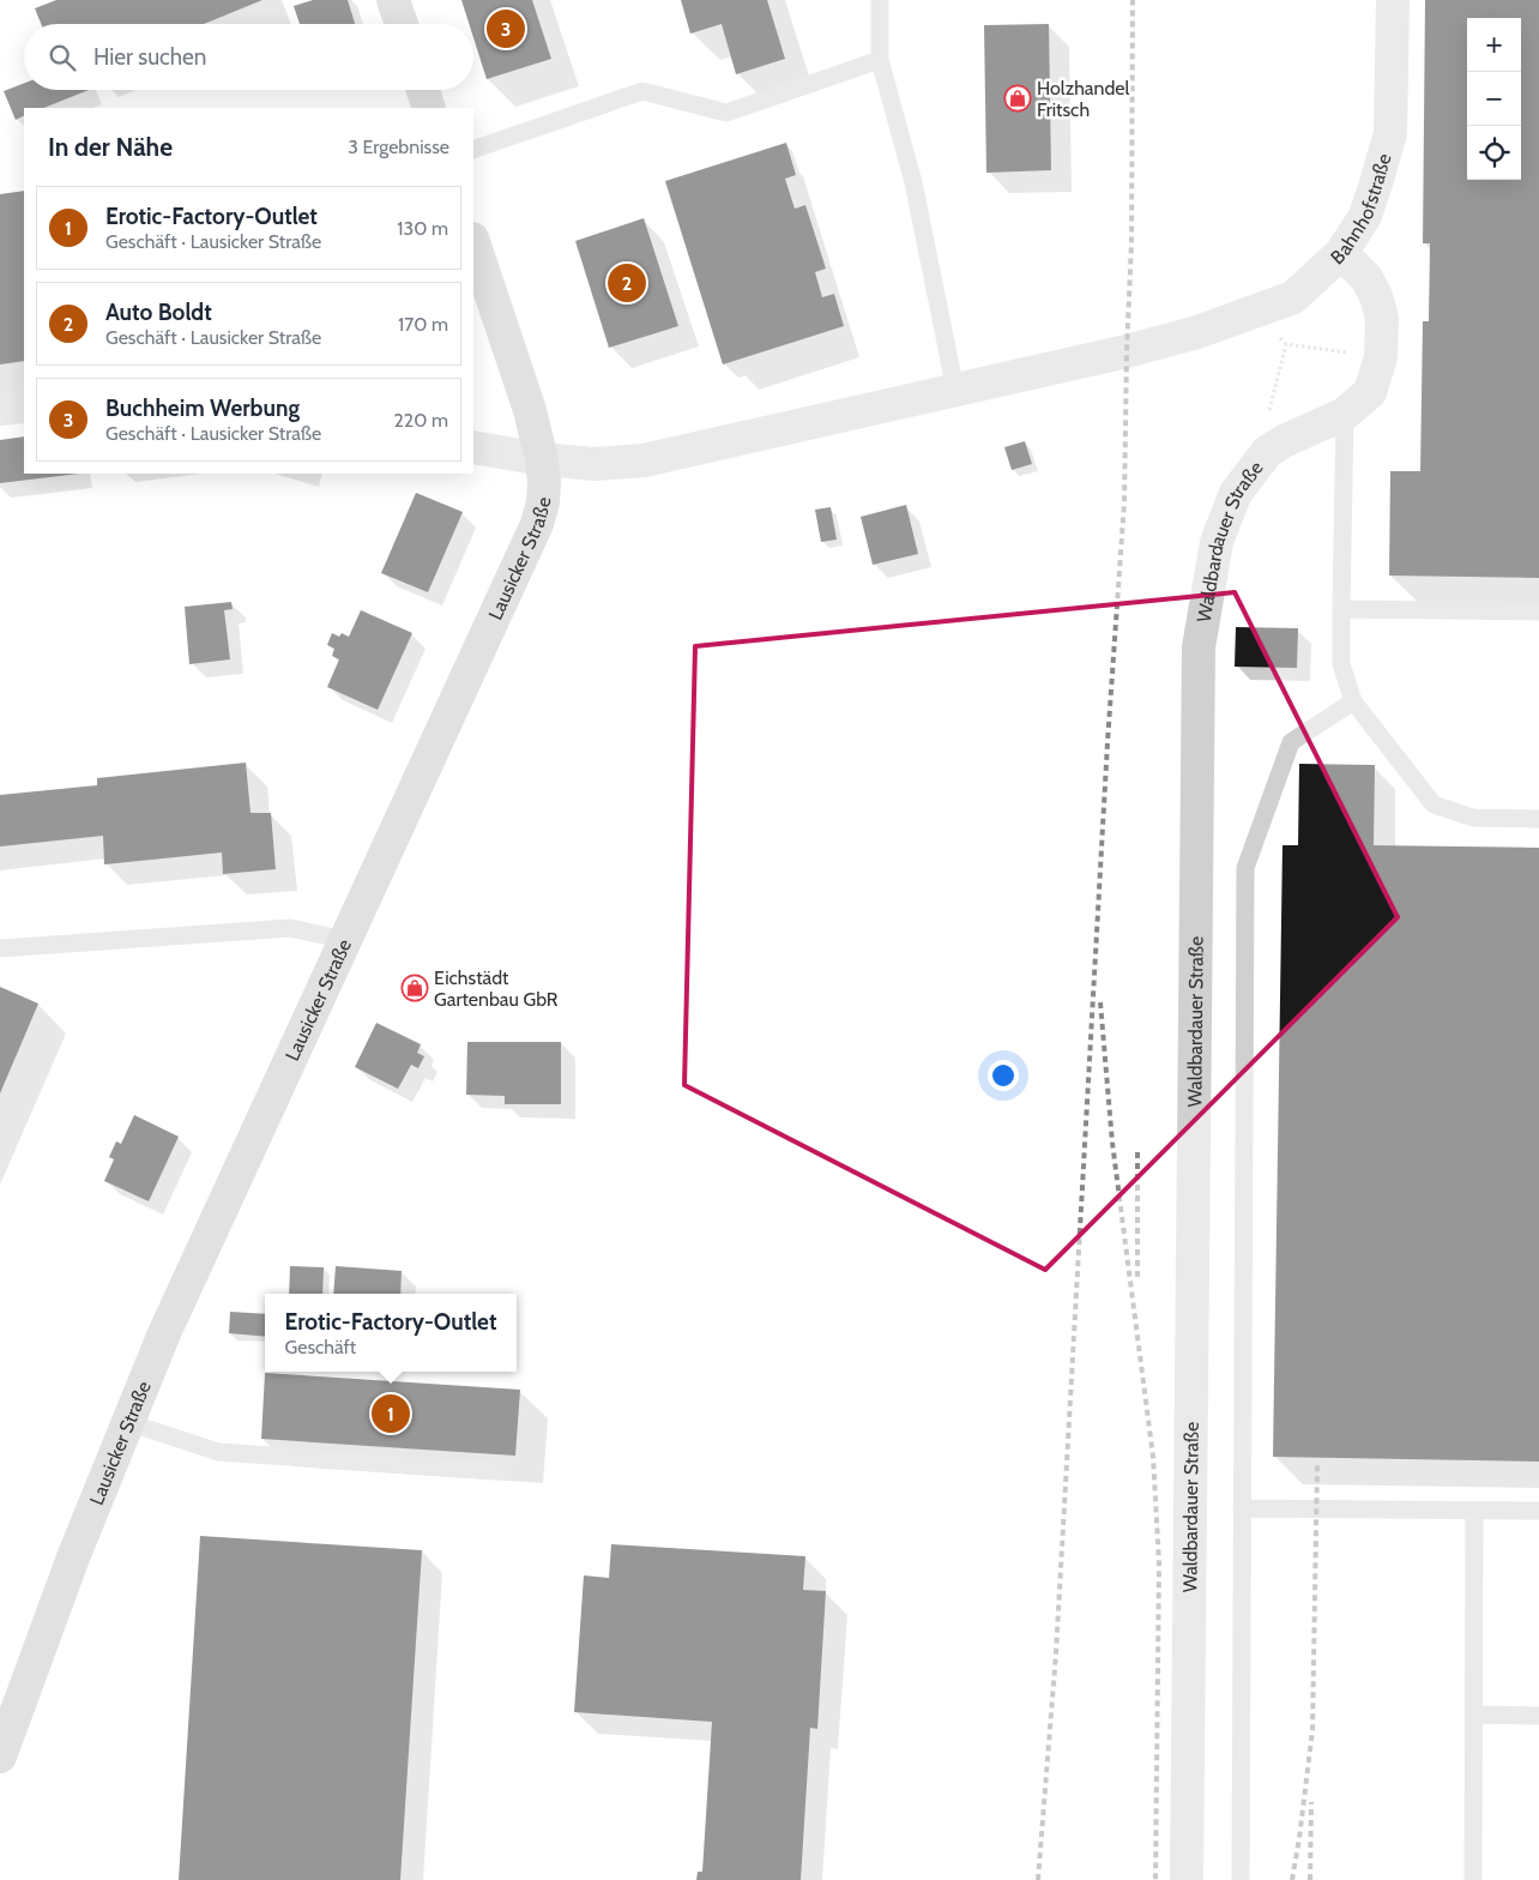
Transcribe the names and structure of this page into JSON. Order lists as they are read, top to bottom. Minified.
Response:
{"streets":{"main road":["Lausicker Straße"],"street":["Bahnhofstraße","Waldbardauer Straße"]},"crossings":[["Bahnhofstraße","Waldbardauer Straße"],["Bahnhofstraße","Lausicker Straße"]],"places":{"shop":["Holzhandel Fritsch","Eichstädt Gartenbau GbR"]},"page":{"pins":["3","2","1"],"map_buttons":["+","−"],"search":"Hier suchen","heading":["In der Nähe","3 Ergebnisse"],"list":[{"mark":"1","name":"Erotic-Factory-Outlet","note":"Geschäft · Lausicker Straße","value":"130 m"},{"mark":"2","name":"Auto Boldt","note":"Geschäft · Lausicker Straße","value":"170 m"},{"mark":"3","name":"Buchheim Werbung","note":"Geschäft · Lausicker Straße","value":"220 m"}],"popup":["Erotic-Factory-Outlet","Geschäft"]}}
